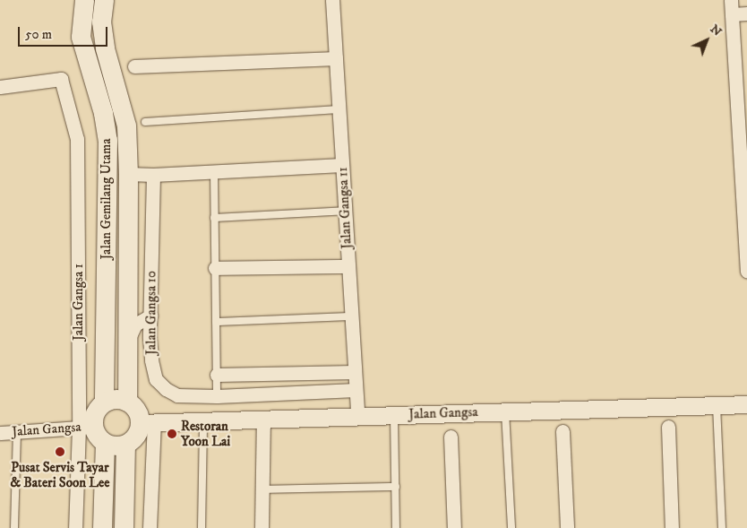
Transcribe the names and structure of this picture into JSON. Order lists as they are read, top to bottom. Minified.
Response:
{"streets":{"main road":["Jalan Gemilang Utama"],"street":["Jalan Gangsa 11","Jalan Gangsa 1","Jalan Gangsa 10","Jalan Gangsa"]},"crossings":[["Jalan Gemilang Utama","Jalan Gangsa 1"],["Jalan Gemilang Utama","Jalan Gangsa"],["Jalan Gangsa 11","Jalan Gangsa 10"],["Jalan Gangsa 11","Jalan Gangsa"],["Jalan Gangsa 1","Jalan Gangsa"]],"places":["Restoran Yoon Lai","Pusat Servis Tayar & Bateri Soon Lee"],"scale_bar":"50 m","north":"top right"}
